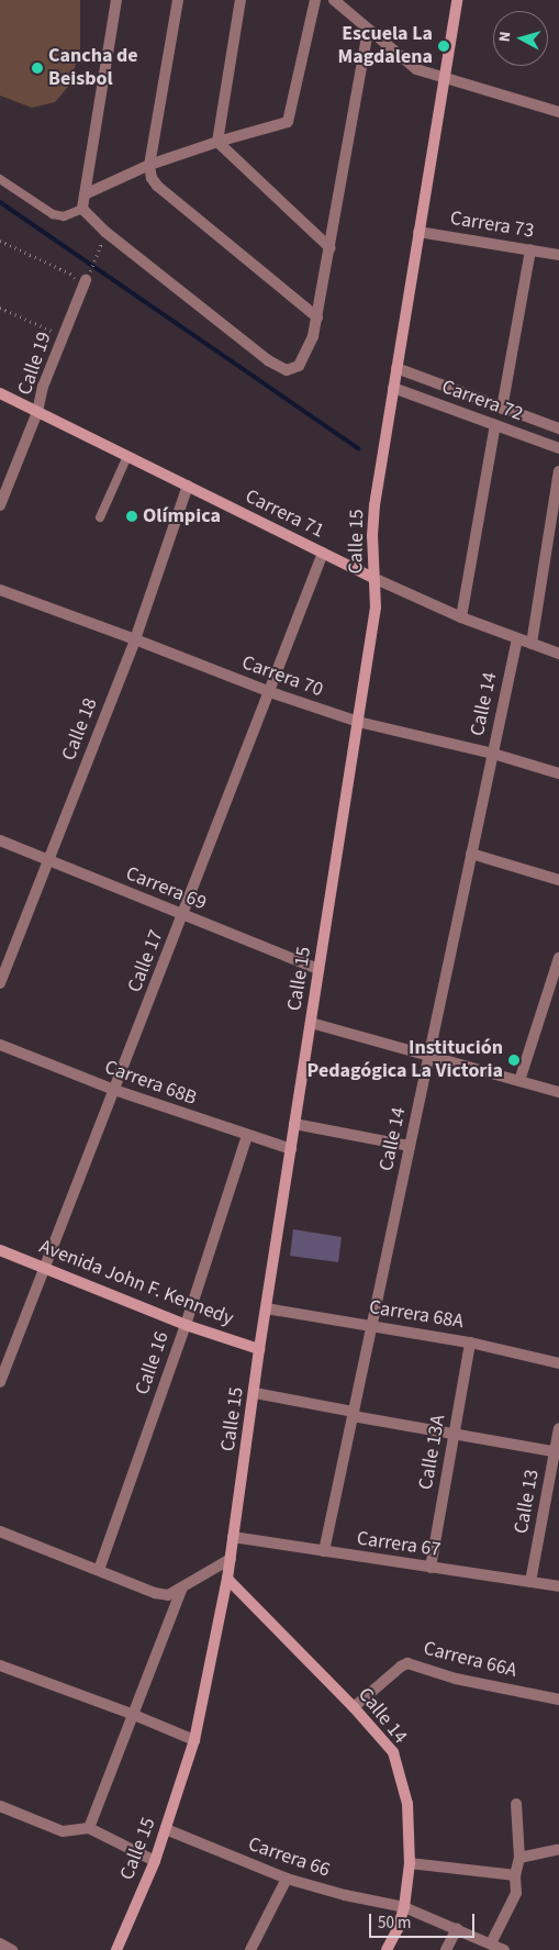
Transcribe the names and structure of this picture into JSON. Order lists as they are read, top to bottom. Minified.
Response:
{"streets":{"street":["Carrera 73","Calle 19","Carrera 72","Carrera 71","Calle 15","Carrera 70","Calle 14","Calle 18","Carrera 69","Calle 17","Carrera 68B","Avenida John F. Kennedy","Carrera 68A","Calle 16","Calle 13A","Calle 13","Carrera 67","Carrera 66A","Carrera 66"]},"crossings":[["Carrera 73","Calle 15"],["Calle 19","Carrera 71"],["Carrera 72","Calle 15"],["Carrera 71","Calle 15"],["Carrera 71","Calle 14"],["Carrera 71","Calle 18"],["Carrera 71","Calle 17"],["Calle 15","Carrera 70"],["Calle 15","Calle 14"],["Calle 15","Carrera 69"],["Calle 15","Carrera 68B"],["Calle 15","Avenida John F. Kennedy"],["Calle 15","Carrera 68A"],["Calle 15","Carrera 67"],["Calle 15","Carrera 66"],["Carrera 70","Calle 14"],["Carrera 70","Calle 18"],["Carrera 70","Calle 17"],["Calle 14","Carrera 68A"],["Calle 14","Carrera 67"],["Calle 14","Carrera 66A"],["Calle 14","Carrera 66"],["Calle 18","Carrera 69"],["Carrera 69","Calle 17"],["Calle 17","Carrera 68B"],["Calle 17","Avenida John F. Kennedy"],["Carrera 68B","Calle 16"],["Avenida John F. Kennedy","Calle 16"],["Carrera 68A","Calle 13A"],["Calle 13A","Carrera 67"],["Calle 13","Carrera 67"]],"places":["Escuela La Magdalena","Cancha de Beisbol","Olímpica","Institución Pedagógica La Victoria"],"scale_bar":"50 m","north":"left"}
